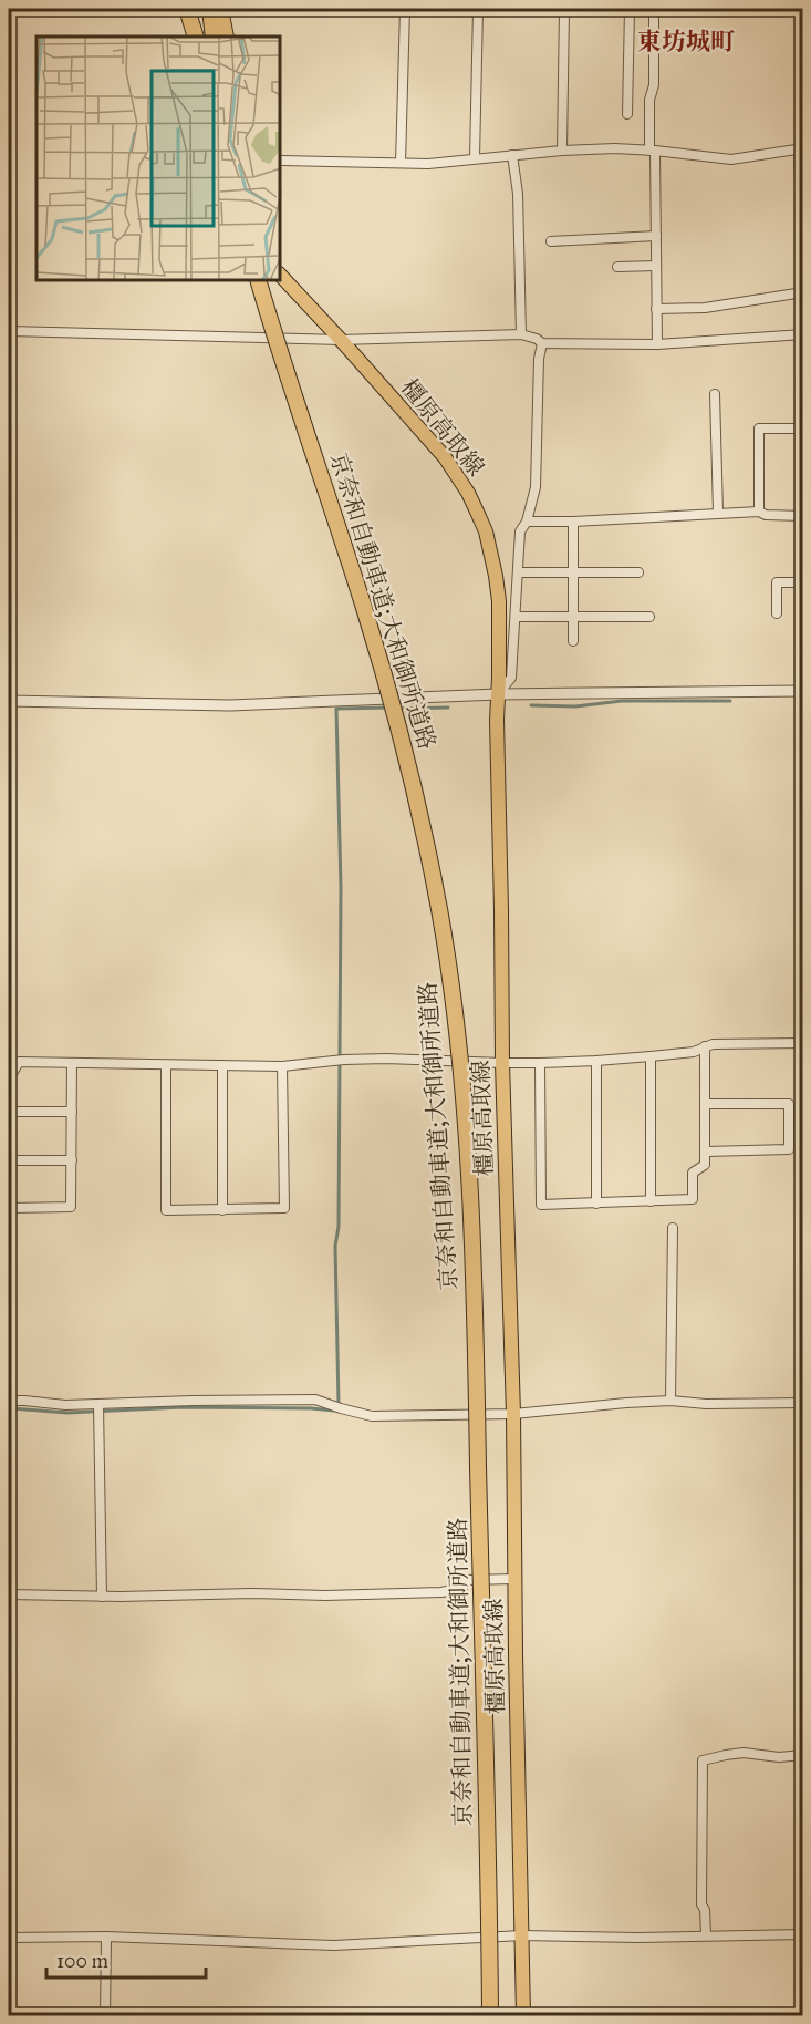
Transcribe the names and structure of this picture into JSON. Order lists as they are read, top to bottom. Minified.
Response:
{"streets":{"highway":["京奈和自動車道;大和御所道路"],"main road":["橿原高取線"]},"districts":["東坊城町"],"scale_bar":"100 m"}
